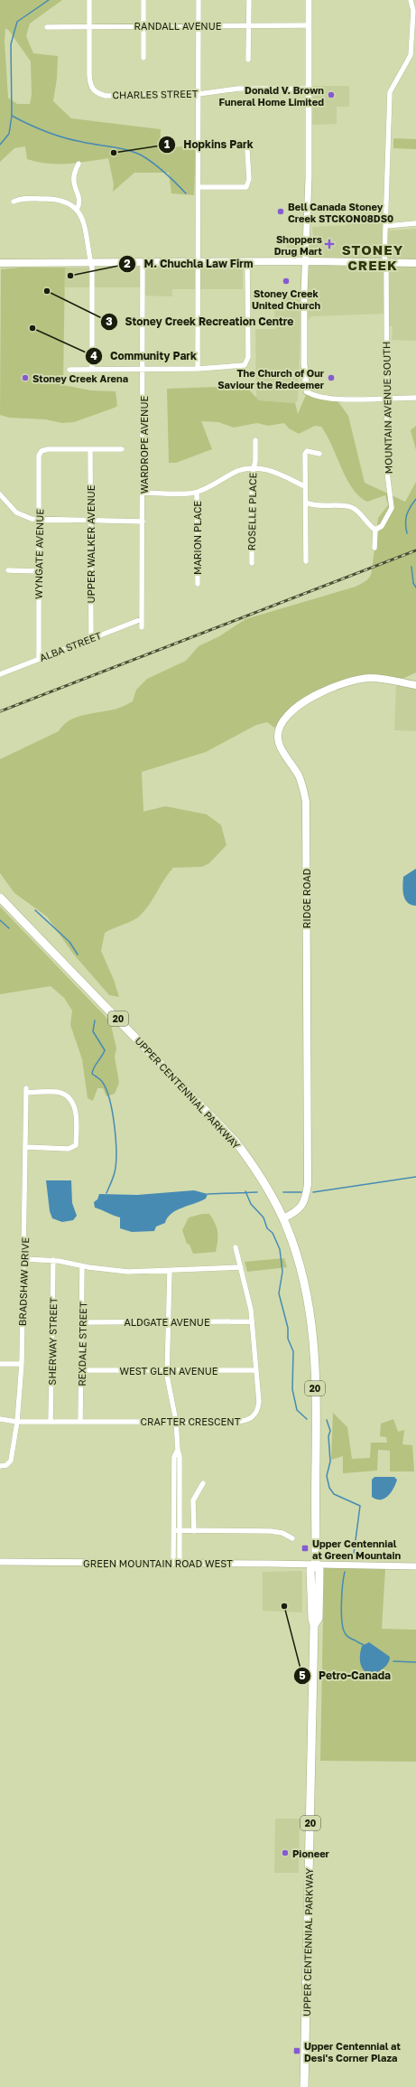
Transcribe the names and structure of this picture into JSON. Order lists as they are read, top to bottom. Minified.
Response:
{"streets":{"main road":["RIDGE ROAD","20","UPPER CENTENNIAL PARKWAY"],"street":["RANDALL AVENUE","CHARLES STREET","MOUNTAIN AVENUE SOUTH","WARDROPE AVENUE","ROSELLE PLACE","MARION PLACE","UPPER WALKER AVENUE","WYNGATE AVENUE","ALBA STREET","BRADSHAW DRIVE","ALDGATE AVENUE","SHERWAY STREET","REXDALE STREET","WEST GLEN AVENUE","CRAFTER CRESCENT","GREEN MOUNTAIN ROAD WEST"]},"crossings":[["RANDALL AVENUE","CHARLES STREET"],["WARDROPE AVENUE","ALBA STREET"],["UPPER WALKER AVENUE","WYNGATE AVENUE"],["UPPER WALKER AVENUE","ALBA STREET"],["WYNGATE AVENUE","ALBA STREET"],["RIDGE ROAD","UPPER CENTENNIAL PARKWAY"],["UPPER CENTENNIAL PARKWAY","GREEN MOUNTAIN ROAD WEST"],["BRADSHAW DRIVE","CRAFTER CRESCENT"],["ALDGATE AVENUE","REXDALE STREET"],["ALDGATE AVENUE","CRAFTER CRESCENT"],["SHERWAY STREET","CRAFTER CRESCENT"],["REXDALE STREET","WEST GLEN AVENUE"],["REXDALE STREET","CRAFTER CRESCENT"],["WEST GLEN AVENUE","CRAFTER CRESCENT"]],"districts":["STONEY CREEK"],"places":{"other":["Donald V. Brown Funeral Home Limited","Hopkins Park","Bell Canada Stoney Creek STCKON08DS0","M. Chuchla Law Firm","Stoney Creek United Church","Stoney Creek Recreation Centre","Community Park","Stoney Creek Arena","The Church of Our Saviour the Redeemer","Petro-Canada","Pioneer"],"health":["Shoppers Drug Mart"],"transit":["Upper Centennial at Green Mountain","Upper Centennial at Desi's Corner Plaza"]}}
